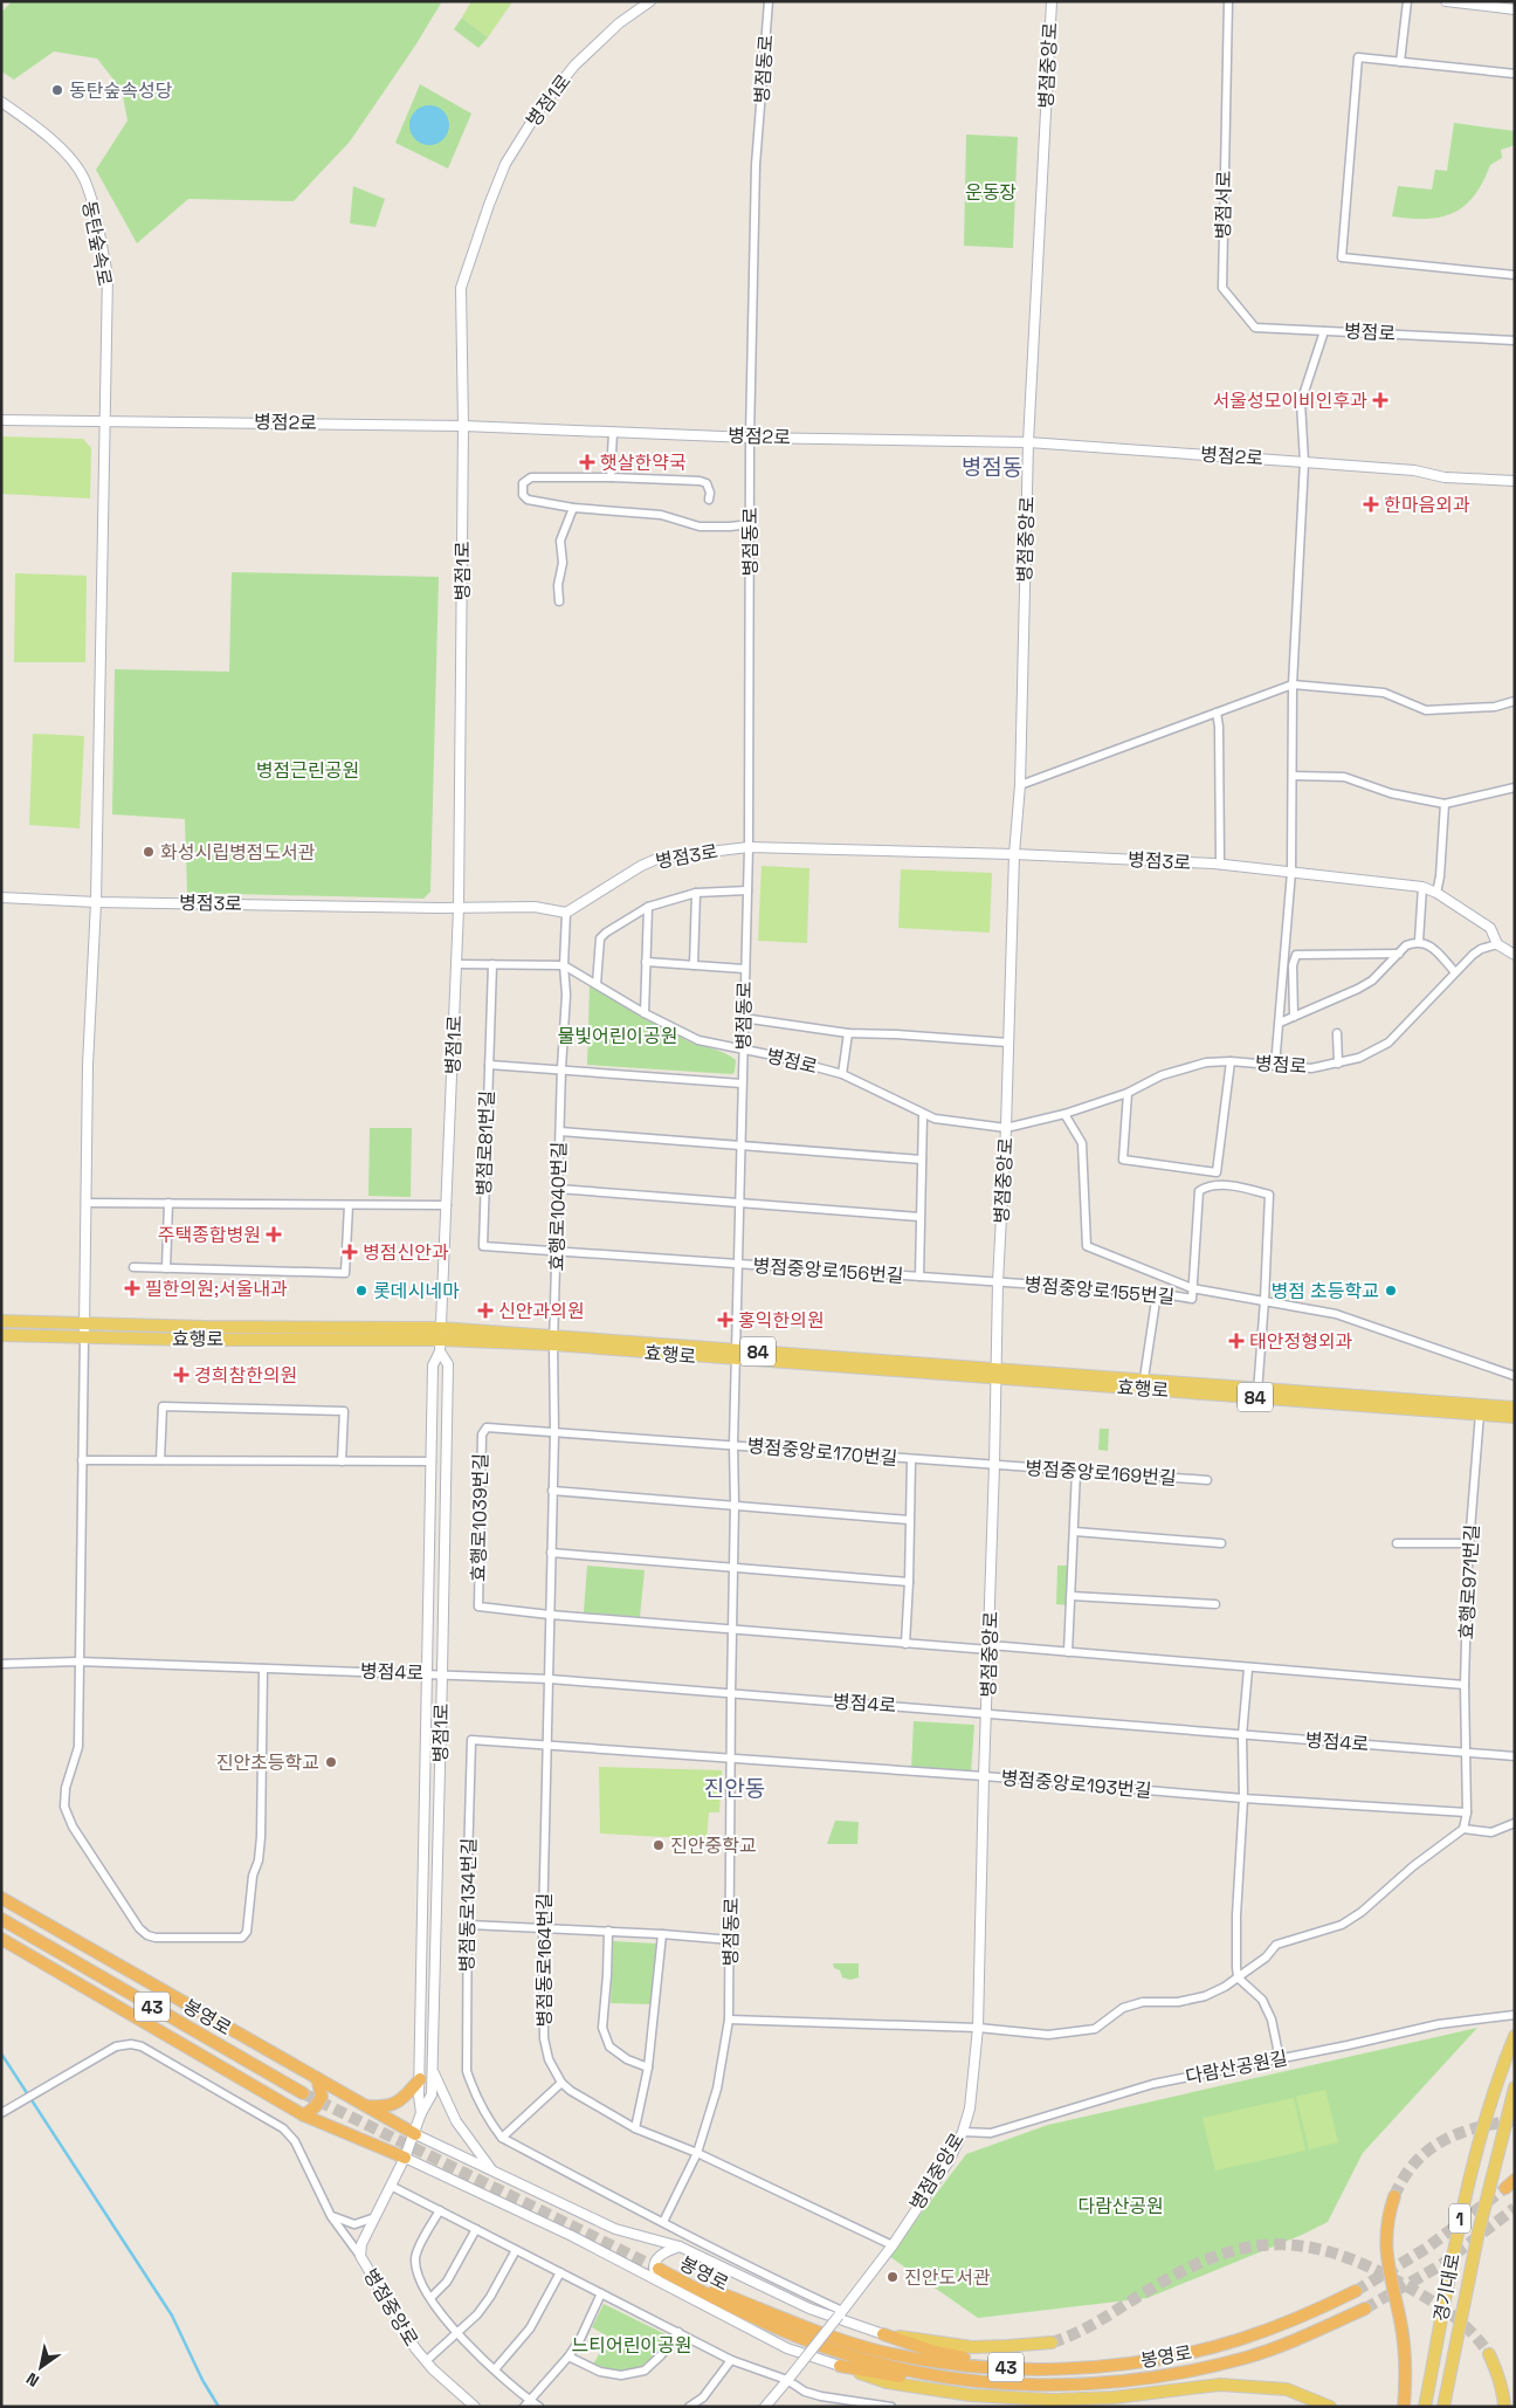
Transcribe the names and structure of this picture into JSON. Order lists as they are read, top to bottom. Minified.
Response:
{"streets":{"highway":["43","봉영로"],"main road":["효행로","84","1","경기대로"],"street":["병점중앙로","병점동로","병점1로","병점서로","동탄숲속로","병점로","병점2로","병점3로","병점로81번길","효행로1040번길","병점중앙로156번길","병점중앙로155번길","병점중앙로170번길","병점중앙로169번길","효행로1039번길","효행로971번길","병점4로","병점중앙로193번길","병점동로134번길","병점동로164번길","다람산공원길"]},"crossings":[["병점중앙로","병점1로"],["병점중앙로","병점로"],["병점중앙로","병점2로"],["병점중앙로","병점3로"],["병점중앙로","병점중앙로156번길"],["병점중앙로","병점중앙로155번길"],["병점중앙로","효행로"],["병점중앙로","병점중앙로170번길"],["병점중앙로","병점중앙로169번길"],["병점중앙로","병점4로"],["병점중앙로","병점중앙로193번길"],["병점중앙로","다람산공원길"],["병점동로","병점로"],["병점동로","병점2로"],["병점동로","병점3로"],["병점동로","병점중앙로156번길"],["병점동로","효행로"],["병점동로","병점중앙로170번길"],["병점동로","병점4로"],["병점동로","병점중앙로193번길"],["병점동로","병점동로134번길"],["병점동로","병점동로164번길"],["병점1로","병점2로"],["병점1로","병점3로"],["병점1로","효행로"],["병점1로","병점4로"],["병점서로","병점로"],["동탄숲속로","병점2로"],["병점로","병점2로"],["병점로","병점3로"],["병점로","효행로1040번길"],["병점로","병점중앙로156번길"],["병점로","병점중앙로155번길"],["병점3로","효행로1040번길"],["병점로81번길","효행로1040번길"],["효행로1040번길","효행로"],["병점중앙로156번길","병점중앙로155번길"],["병점중앙로155번길","효행로"],["효행로","효행로971번길"],["병점중앙로170번길","병점중앙로169번길"],["효행로971번길","병점4로"],["병점4로","병점동로164번길"],["병점중앙로193번길","병점동로134번길"],["병점동로134번길","병점동로164번길"]],"districts":["병점동","진안동"],"parks":["운동장","병점근린공원","물빛어린이공원","다람산공원","느티어린이공원"],"places":{"other":["동탄숲속성당","화성시립병점도서관","롯데시네마","병점 초등학교","진안초등학교","진안중학교","진안도서관"],"health":["서울성모이비인후과","햇살한약국","한마음외과","주택종합병원","병점신안과","필한의원;서울내과","신안과의원","홍익한의원","태안정형외과","경희참한의원"]},"north":"bottom left"}
